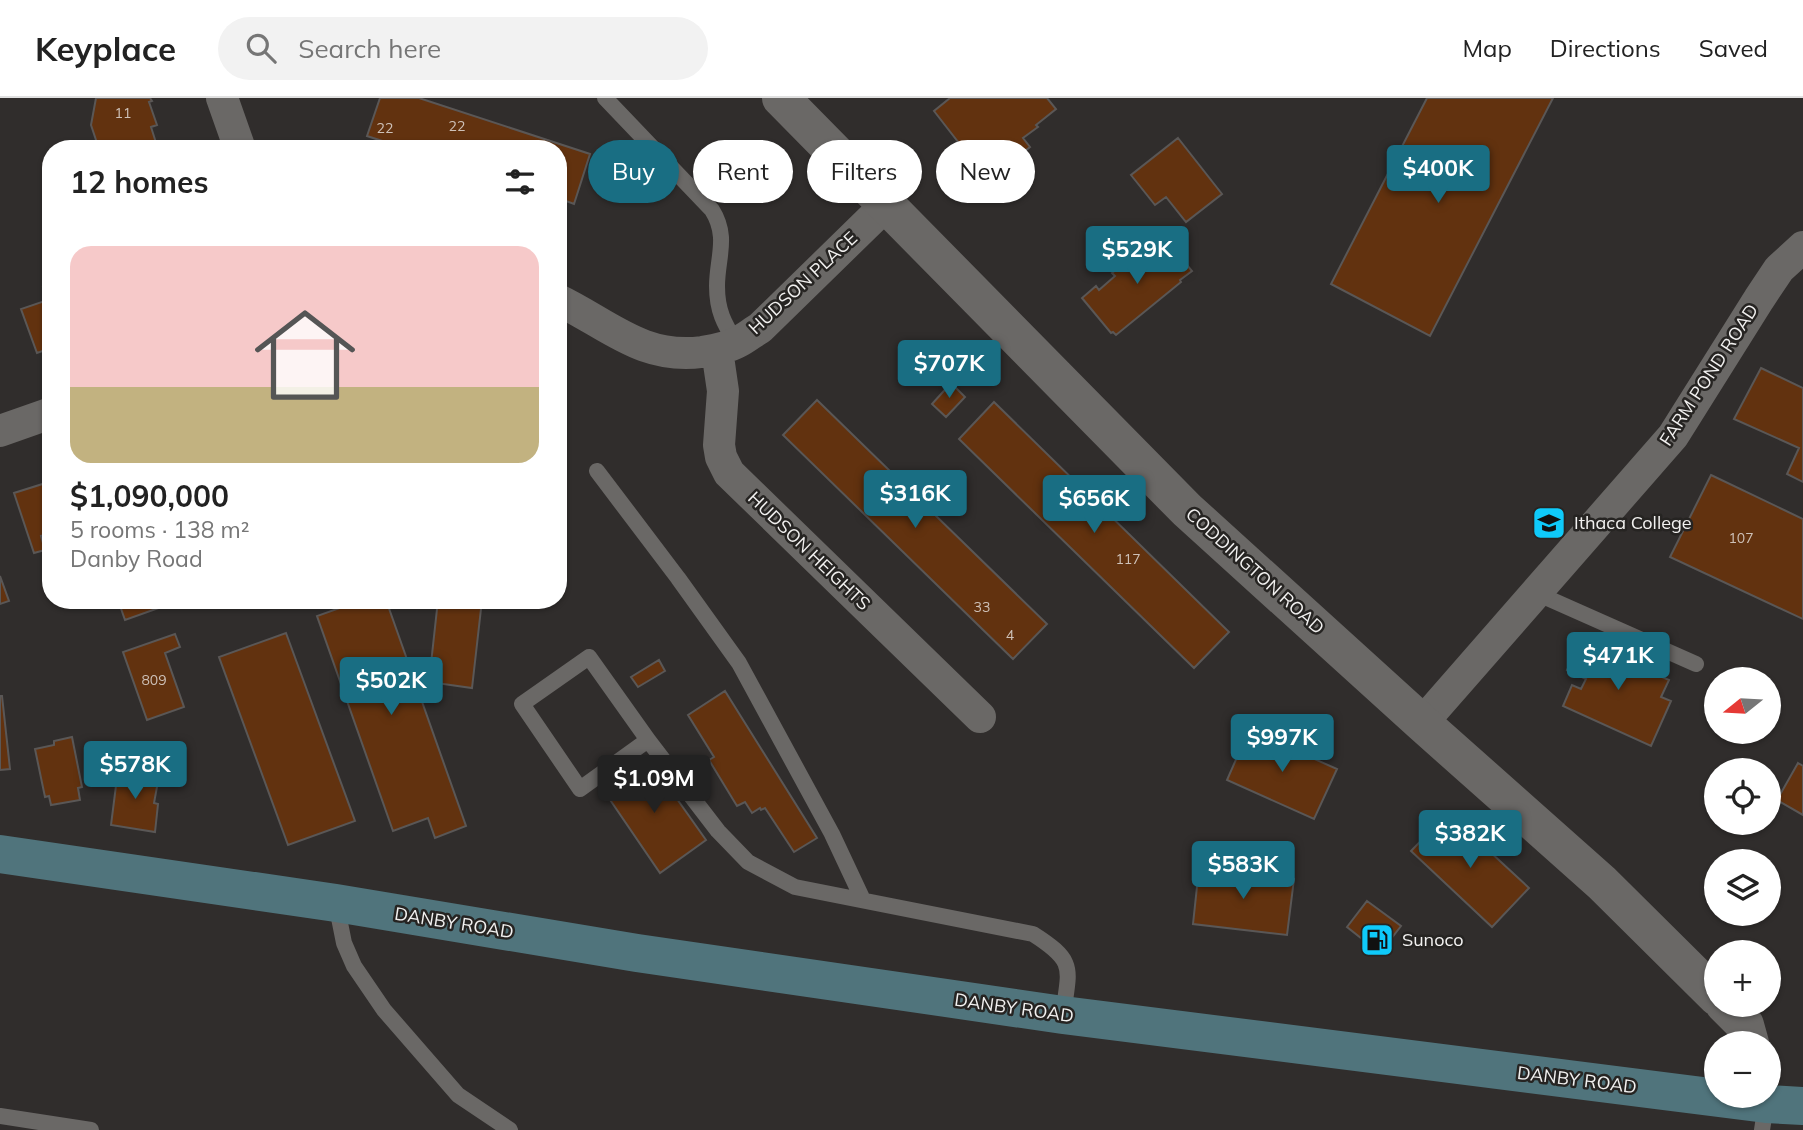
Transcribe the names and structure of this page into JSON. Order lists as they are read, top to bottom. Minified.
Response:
{"streets":{"main road":["DANBY ROAD"],"street":["HUDSON PLACE","FARM POND ROAD","HUDSON HEIGHTS","CODDINGTON ROAD"]},"crossings":[["HUDSON PLACE","HUDSON HEIGHTS"],["HUDSON PLACE","CODDINGTON ROAD"],["FARM POND ROAD","CODDINGTON ROAD"]],"places":{"school or university":["Ithaca College"],"fuel station":["Sunoco"]},"house_numbers":["11","22","22","107","117","33","4","809"],"north":"left","page":{"header":"Keyplace","search":"Search here","nav":["Map","Directions","Saved"],"chip":["Buy","Rent","Filters","New"],"heading":"12 homes","price":["$400K","$529K","$707K","$316K","$656K","$471K","$502K","$997K","$578K","$1.09M","$382K","$583K"],"list":[{"name":"$1,090,000","note":"5 rooms · 138 m² · Danby Road"}],"map_buttons":["+","−"]}}
